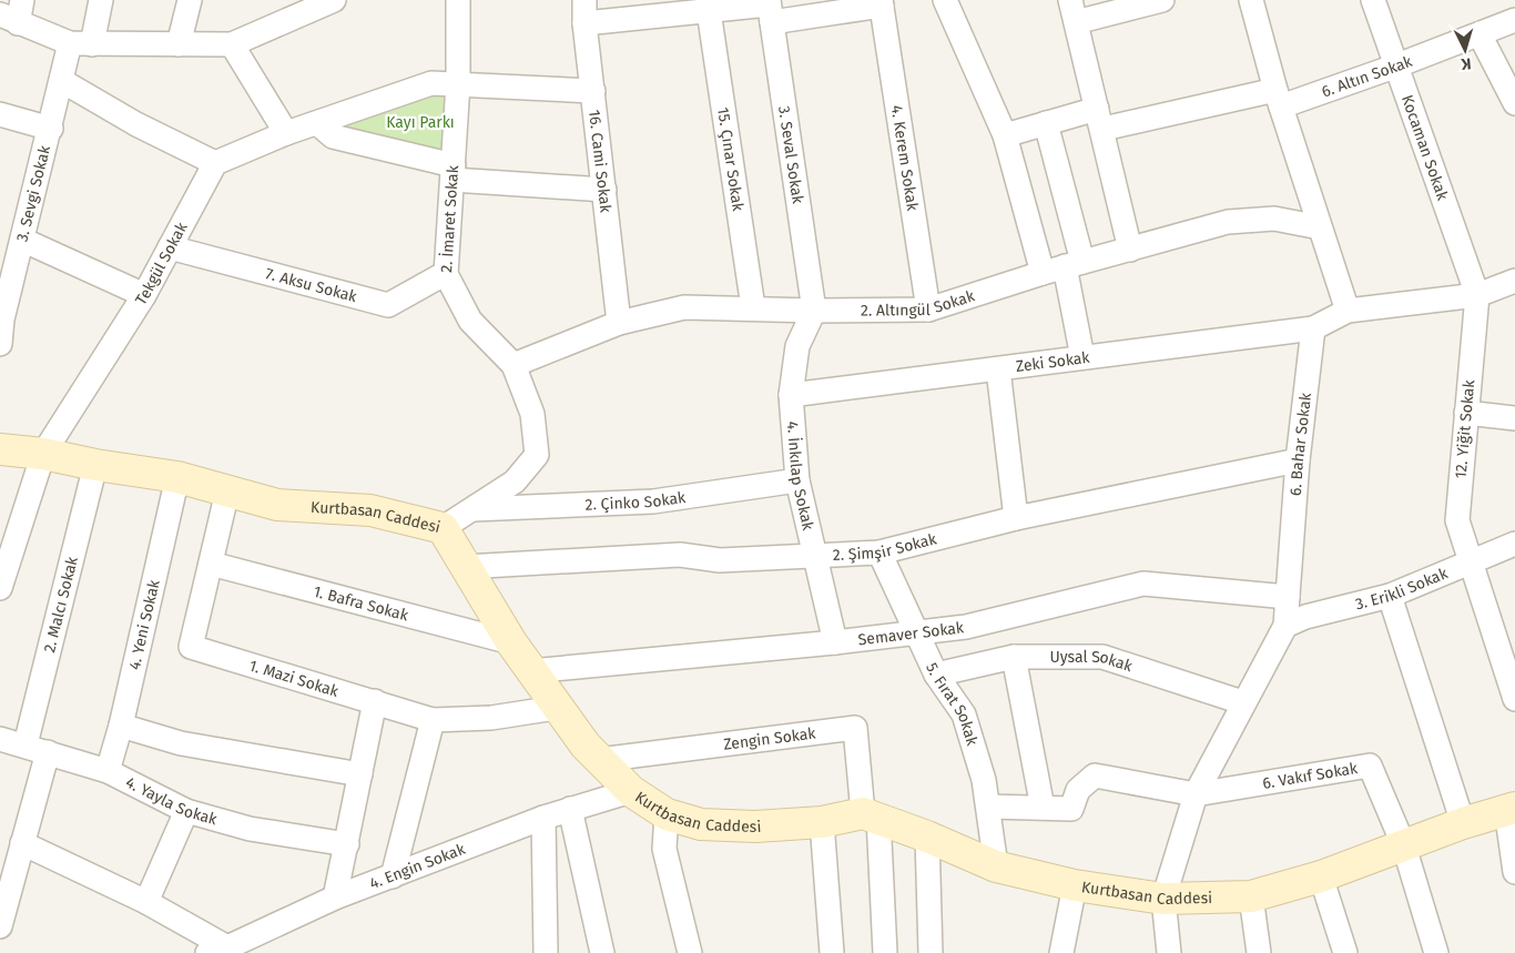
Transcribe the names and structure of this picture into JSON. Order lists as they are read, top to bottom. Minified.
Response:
{"streets":{"main road":["Kurtbasan Caddesi"],"street":["6. Altın Sokak","Kocaman Sokak","3. Seval Sokak","4. Kerem Sokak","15. Çınar Sokak","16. Cami Sokak","3. Sevgi Sokak","2. İmaret Sokak","Tekgül Sokak","7. Aksu Sokak","2. Altıngül Sokak","Zeki Sokak","12. Yiğit Sokak","6. Bahar Sokak","4. İnkılap Sokak","2. Çinko Sokak","2. Şimşir Sokak","3. Erikli Sokak","1. Bafra Sokak","2. Malcı Sokak","4. Yeni Sokak","Semaver Sokak","Uysal Sokak","1. Mazi Sokak","5. Fırat Sokak","Zengin Sokak","6. Vakıf Sokak","4. Yayla Sokak","4. Engin Sokak"]},"crossings":[["6. Altın Sokak","Kocaman Sokak"],["Kocaman Sokak","12. Yiğit Sokak"],["3. Seval Sokak","4. Kerem Sokak"],["3. Seval Sokak","2. Altıngül Sokak"],["3. Seval Sokak","4. İnkılap Sokak"],["4. Kerem Sokak","15. Çınar Sokak"],["4. Kerem Sokak","16. Cami Sokak"],["4. Kerem Sokak","2. Altıngül Sokak"],["15. Çınar Sokak","2. Altıngül Sokak"],["16. Cami Sokak","2. Altıngül Sokak"],["2. İmaret Sokak","7. Aksu Sokak"],["2. İmaret Sokak","2. Altıngül Sokak"],["2. İmaret Sokak","2. Çinko Sokak"],["2. İmaret Sokak","Kurtbasan Caddesi"],["Tekgül Sokak","7. Aksu Sokak"],["Tekgül Sokak","Kurtbasan Caddesi"],["2. Altıngül Sokak","4. İnkılap Sokak"],["Zeki Sokak","6. Bahar Sokak"],["Zeki Sokak","4. İnkılap Sokak"],["12. Yiğit Sokak","3. Erikli Sokak"],["6. Bahar Sokak","Kurtbasan Caddesi"],["6. Bahar Sokak","2. Şimşir Sokak"],["6. Bahar Sokak","3. Erikli Sokak"],["6. Bahar Sokak","Semaver Sokak"],["6. Bahar Sokak","Uysal Sokak"],["6. Bahar Sokak","6. Vakıf Sokak"],["4. İnkılap Sokak","2. Çinko Sokak"],["4. İnkılap Sokak","2. Şimşir Sokak"],["4. İnkılap Sokak","Semaver Sokak"],["Kurtbasan Caddesi","2. Şimşir Sokak"],["Kurtbasan Caddesi","1. Bafra Sokak"],["Kurtbasan Caddesi","2. Malcı Sokak"],["Kurtbasan Caddesi","4. Yeni Sokak"],["Kurtbasan Caddesi","Semaver Sokak"],["Kurtbasan Caddesi","1. Mazi Sokak"],["Kurtbasan Caddesi","5. Fırat Sokak"],["Kurtbasan Caddesi","Zengin Sokak"],["Kurtbasan Caddesi","6. Vakıf Sokak"],["Kurtbasan Caddesi","4. Engin Sokak"],["2. Şimşir Sokak","5. Fırat Sokak"],["1. Bafra Sokak","1. Mazi Sokak"],["2. Malcı Sokak","4. Yayla Sokak"],["4. Yeni Sokak","4. Yayla Sokak"],["Semaver Sokak","5. Fırat Sokak"],["Uysal Sokak","5. Fırat Sokak"]],"parks":["Kayı Parkı"],"north":"bottom"}
